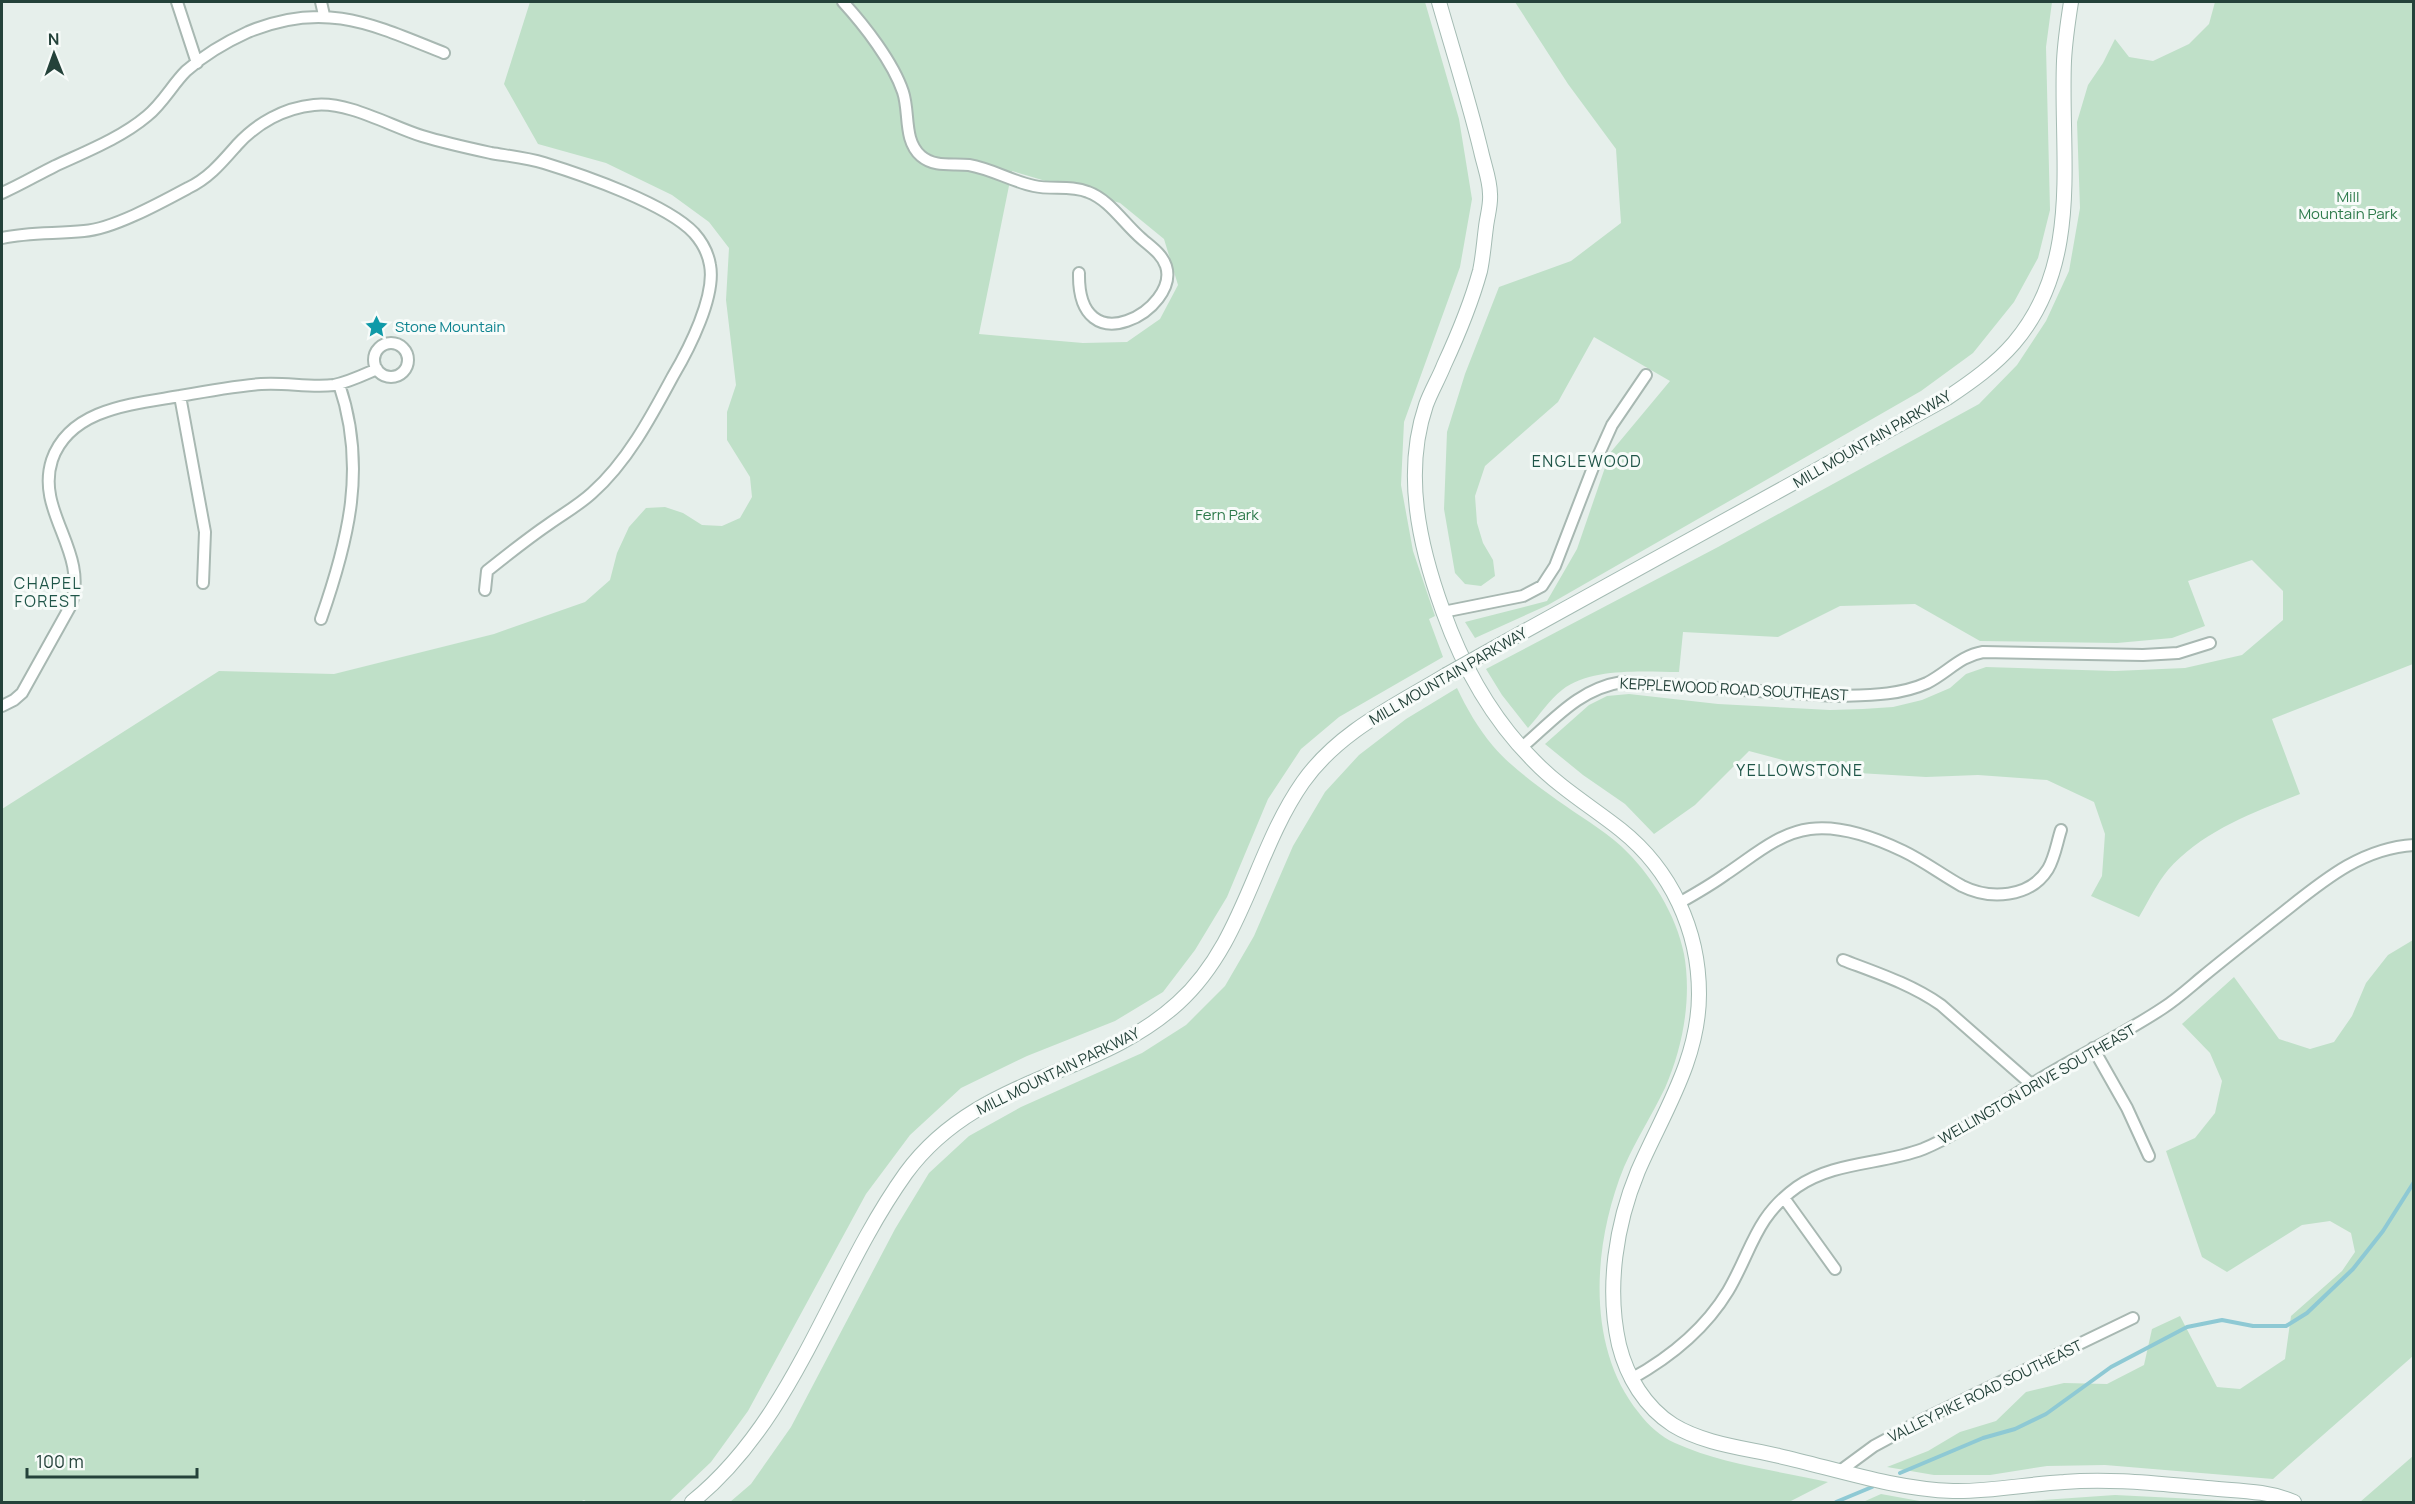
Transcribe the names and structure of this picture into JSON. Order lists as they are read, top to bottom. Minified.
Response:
{"streets":{"street":["MILL MOUNTAIN PARKWAY","KEPPLEWOOD ROAD SOUTHEAST","WELLINGTON DRIVE SOUTHEAST","VALLEY PIKE ROAD SOUTHEAST"]},"districts":["ENGLEWOOD","CHAPEL FOREST","YELLOWSTONE"],"parks":["Mill Mountain Park","Fern Park"],"places":{"place":["Stone Mountain"]},"scale_bar":"100 m","north":"top"}
